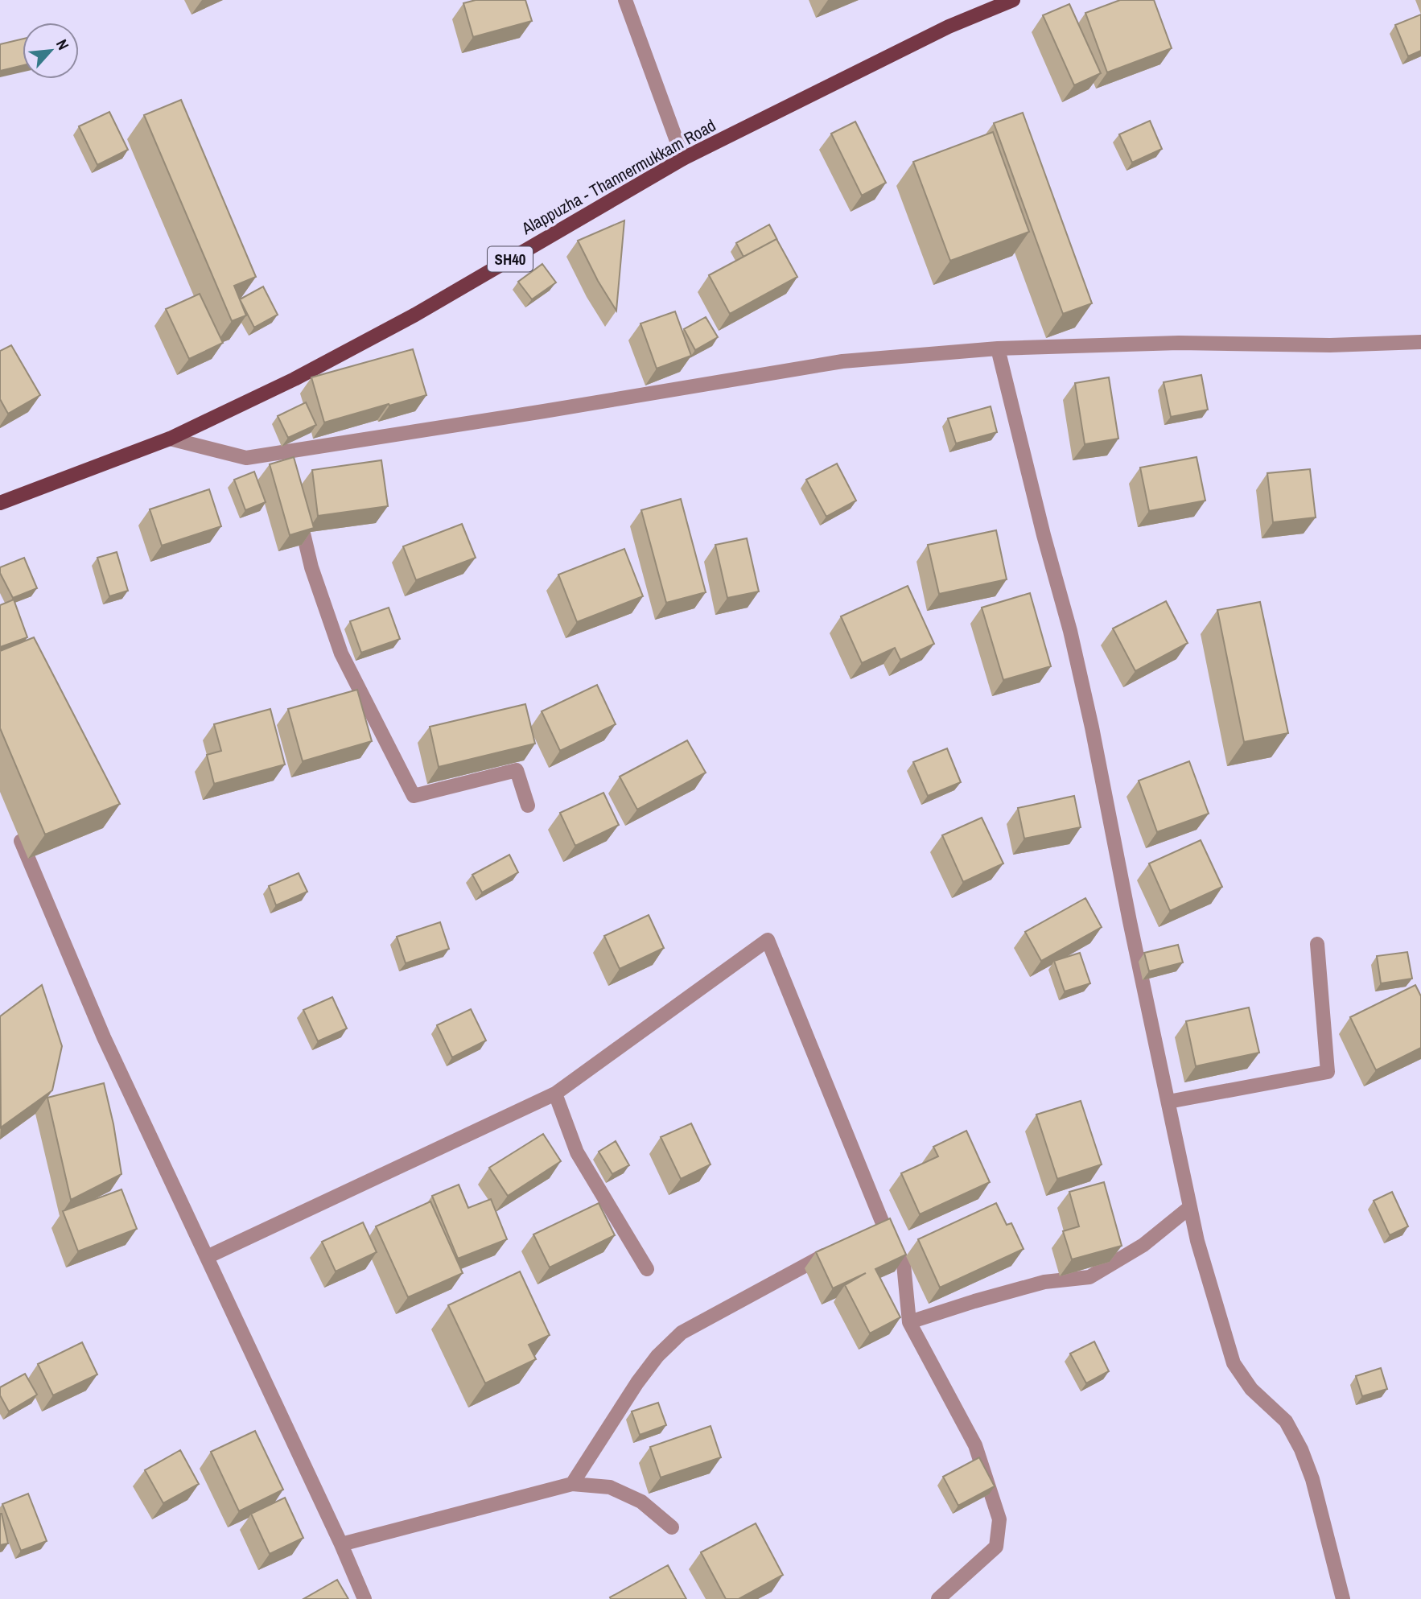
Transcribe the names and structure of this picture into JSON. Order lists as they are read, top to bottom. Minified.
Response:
{"streets":{"main road":["Alappuzha - Thannermukkam Road","SH40"]},"north":"top right"}
